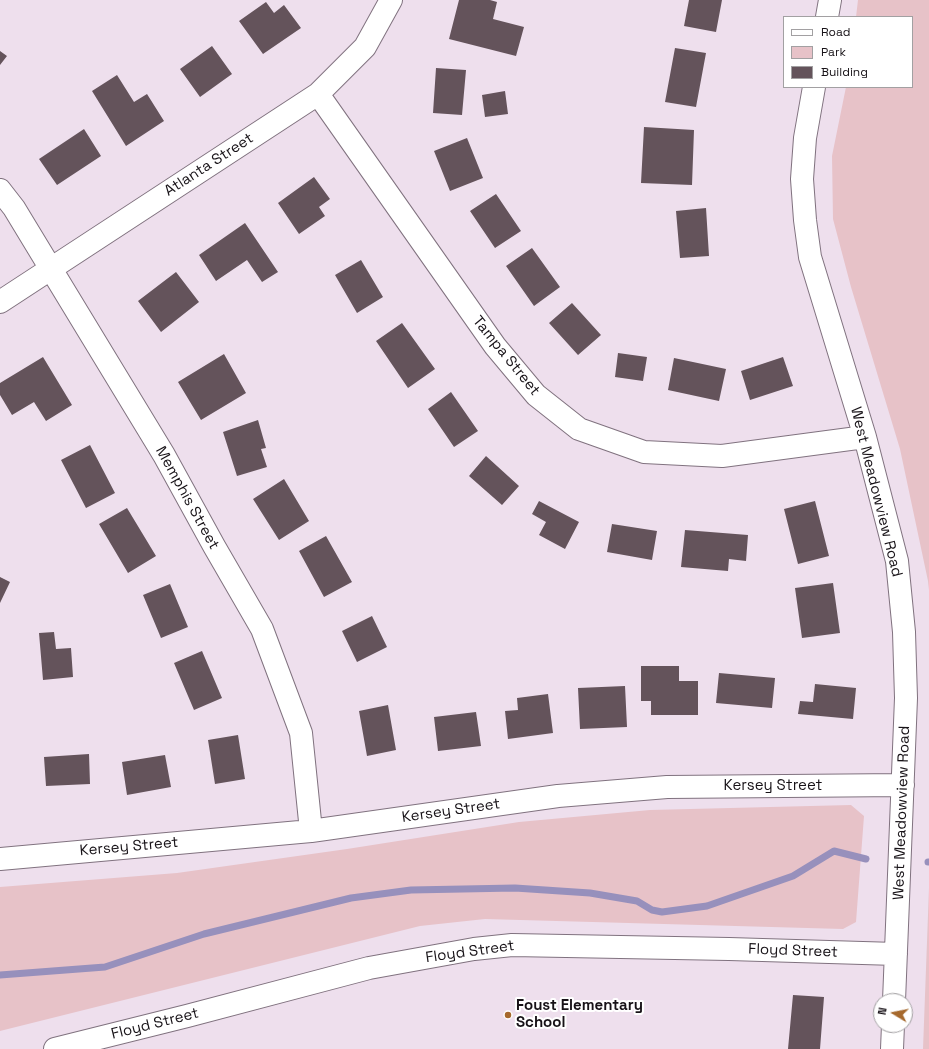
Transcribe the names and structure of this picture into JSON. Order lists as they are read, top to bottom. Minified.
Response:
{"streets":{"street":["Atlanta Street","Tampa Street","West Meadowview Road","Memphis Street","Kersey Street","Floyd Street"]},"crossings":[["Atlanta Street","Tampa Street"],["Atlanta Street","Memphis Street"],["Tampa Street","West Meadowview Road"],["West Meadowview Road","Kersey Street"],["West Meadowview Road","Floyd Street"],["Memphis Street","Kersey Street"]],"places":["Foust Elementary School"],"legend":["Road","Park","Building"],"north":"left"}
